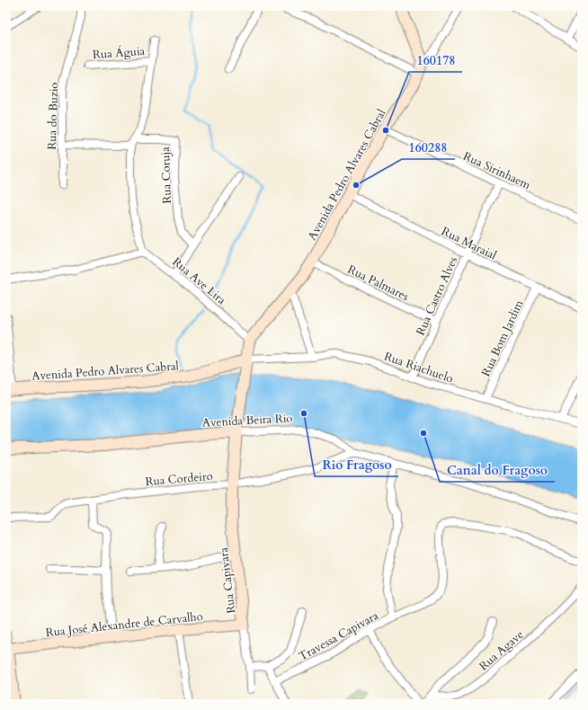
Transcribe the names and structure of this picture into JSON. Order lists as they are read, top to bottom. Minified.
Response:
{"streets":{"main road":["Avenida Pedro Alvares Cabral","Avenida Beira Rio","Rua Capivara","Rua José Alexandre de Carvalho"],"street":["Rua Águia","Rua do Buzio","Rua Sirinhaem","Rua Coruja","Rua Maraial","Rua Ave Lira","Rua Palmares","Rua Castro Alves","Rua Bom Jardim","Rua Riachuelo","Rua Cordeiro","Travessa Capivara","Rua Agave"]},"crossings":[["Rua Sirinhaem","Avenida Pedro Alvares Cabral"],["Rua Sirinhaem","Rua Castro Alves"],["Avenida Pedro Alvares Cabral","Rua Maraial"],["Avenida Pedro Alvares Cabral","Rua Ave Lira"],["Avenida Pedro Alvares Cabral","Rua Palmares"],["Avenida Pedro Alvares Cabral","Rua Riachuelo"],["Rua Maraial","Rua Castro Alves"],["Rua Maraial","Rua Bom Jardim"],["Rua Palmares","Rua Castro Alves"],["Rua Castro Alves","Rua Riachuelo"],["Rua Bom Jardim","Rua Riachuelo"],["Avenida Beira Rio","Rua Cordeiro"],["Avenida Beira Rio","Rua Capivara"],["Avenida Beira Rio","Travessa Capivara"],["Rua Cordeiro","Rua Capivara"],["Rua Capivara","Rua José Alexandre de Carvalho"]],"places":["160178","160288","Rio Fragoso","Canal do Fragoso"]}
